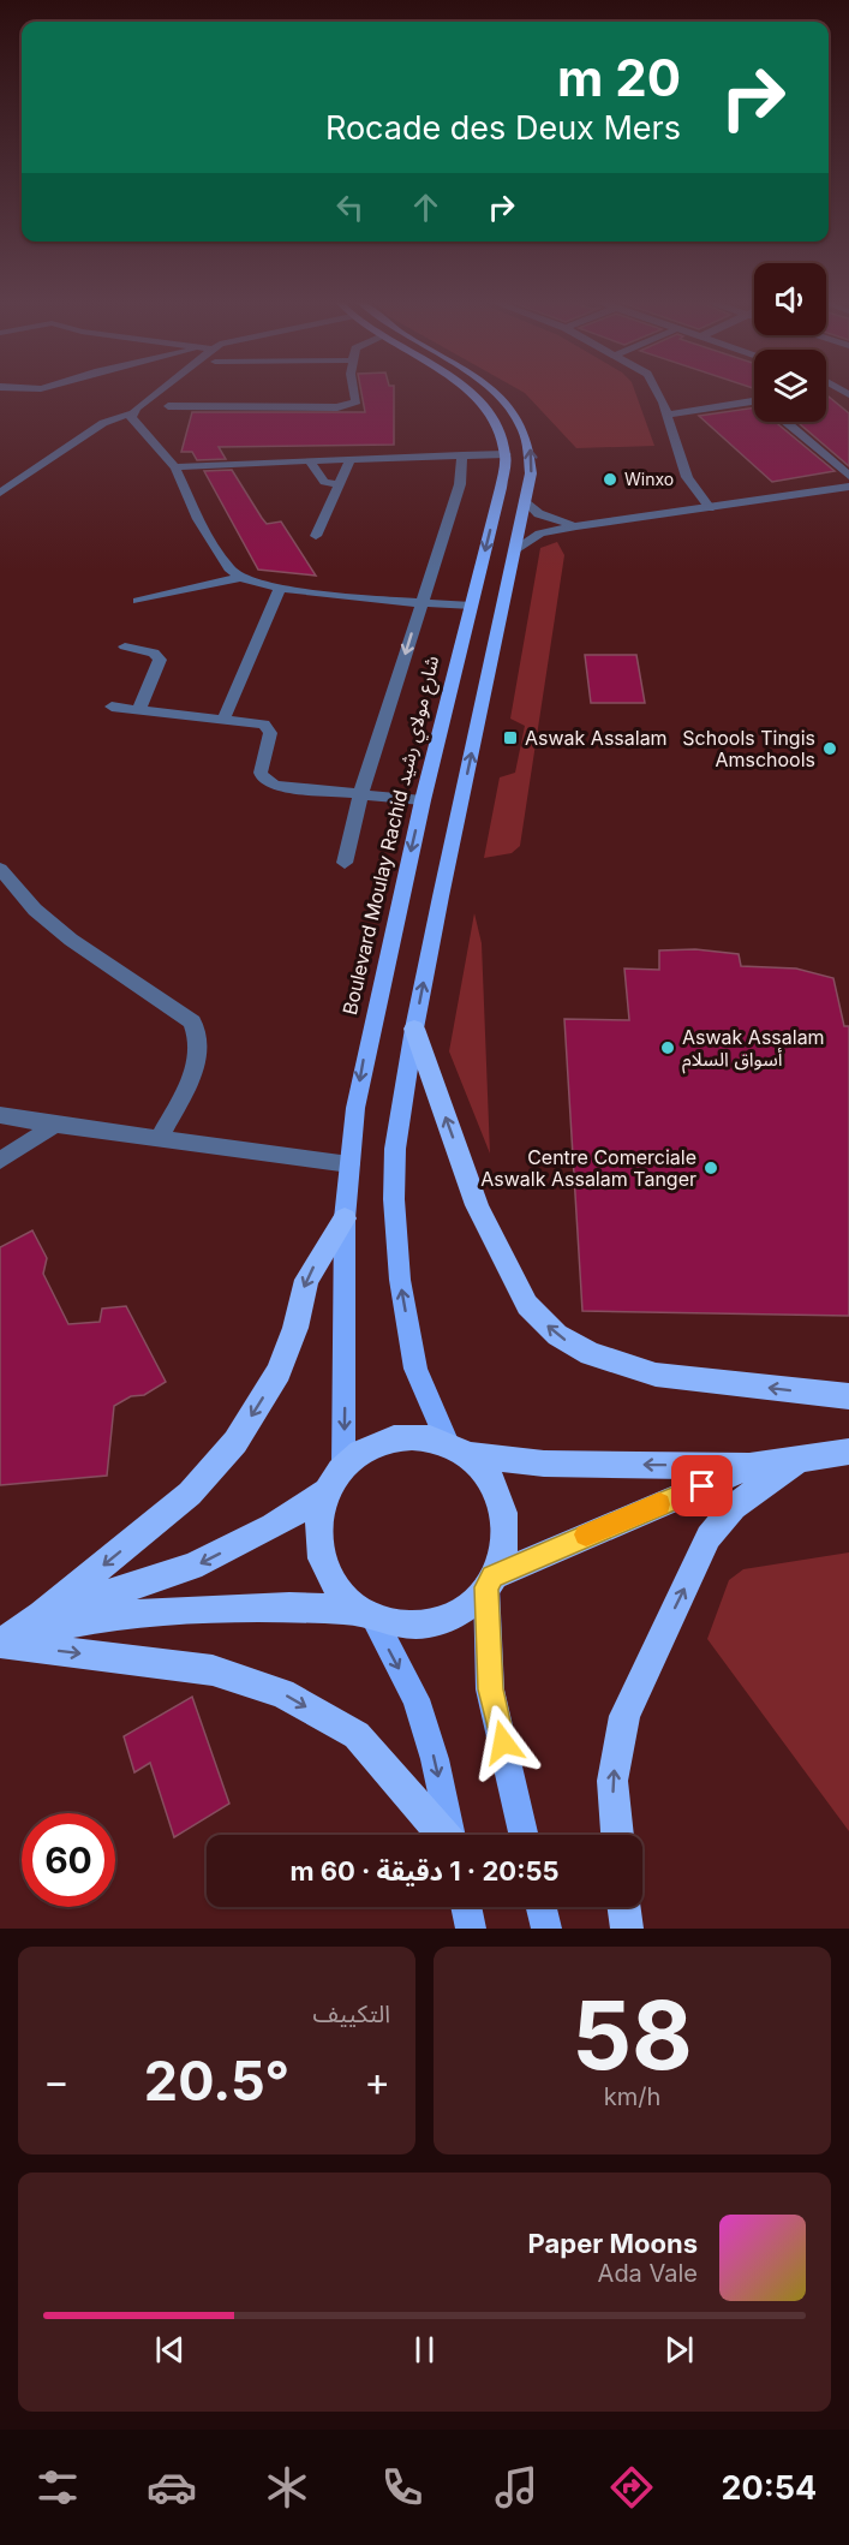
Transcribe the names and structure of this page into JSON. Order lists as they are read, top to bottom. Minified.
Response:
{"streets":{"main road":["Boulevard Moulay Rachid شارع مولاي رشيد"]},"places":{"other":["Winxo","Schools Tingis Amschools","Aswak Assalam أسواق السلام","Centre Comerciale Aswalk Assalam Tanger"],"transit":["Aswak Assalam"]},"page":{"turn":["20 m","Rocade des Deux Mers"],"limit":"60","trip":"20:55 · 1 دقيقة · 60 m","tile":[["58","km/h"],"التكييف"],"heat":["−","20.5°","+"],"song":["Paper Moons","Ada Vale"],"tabs":"20:54"}}
